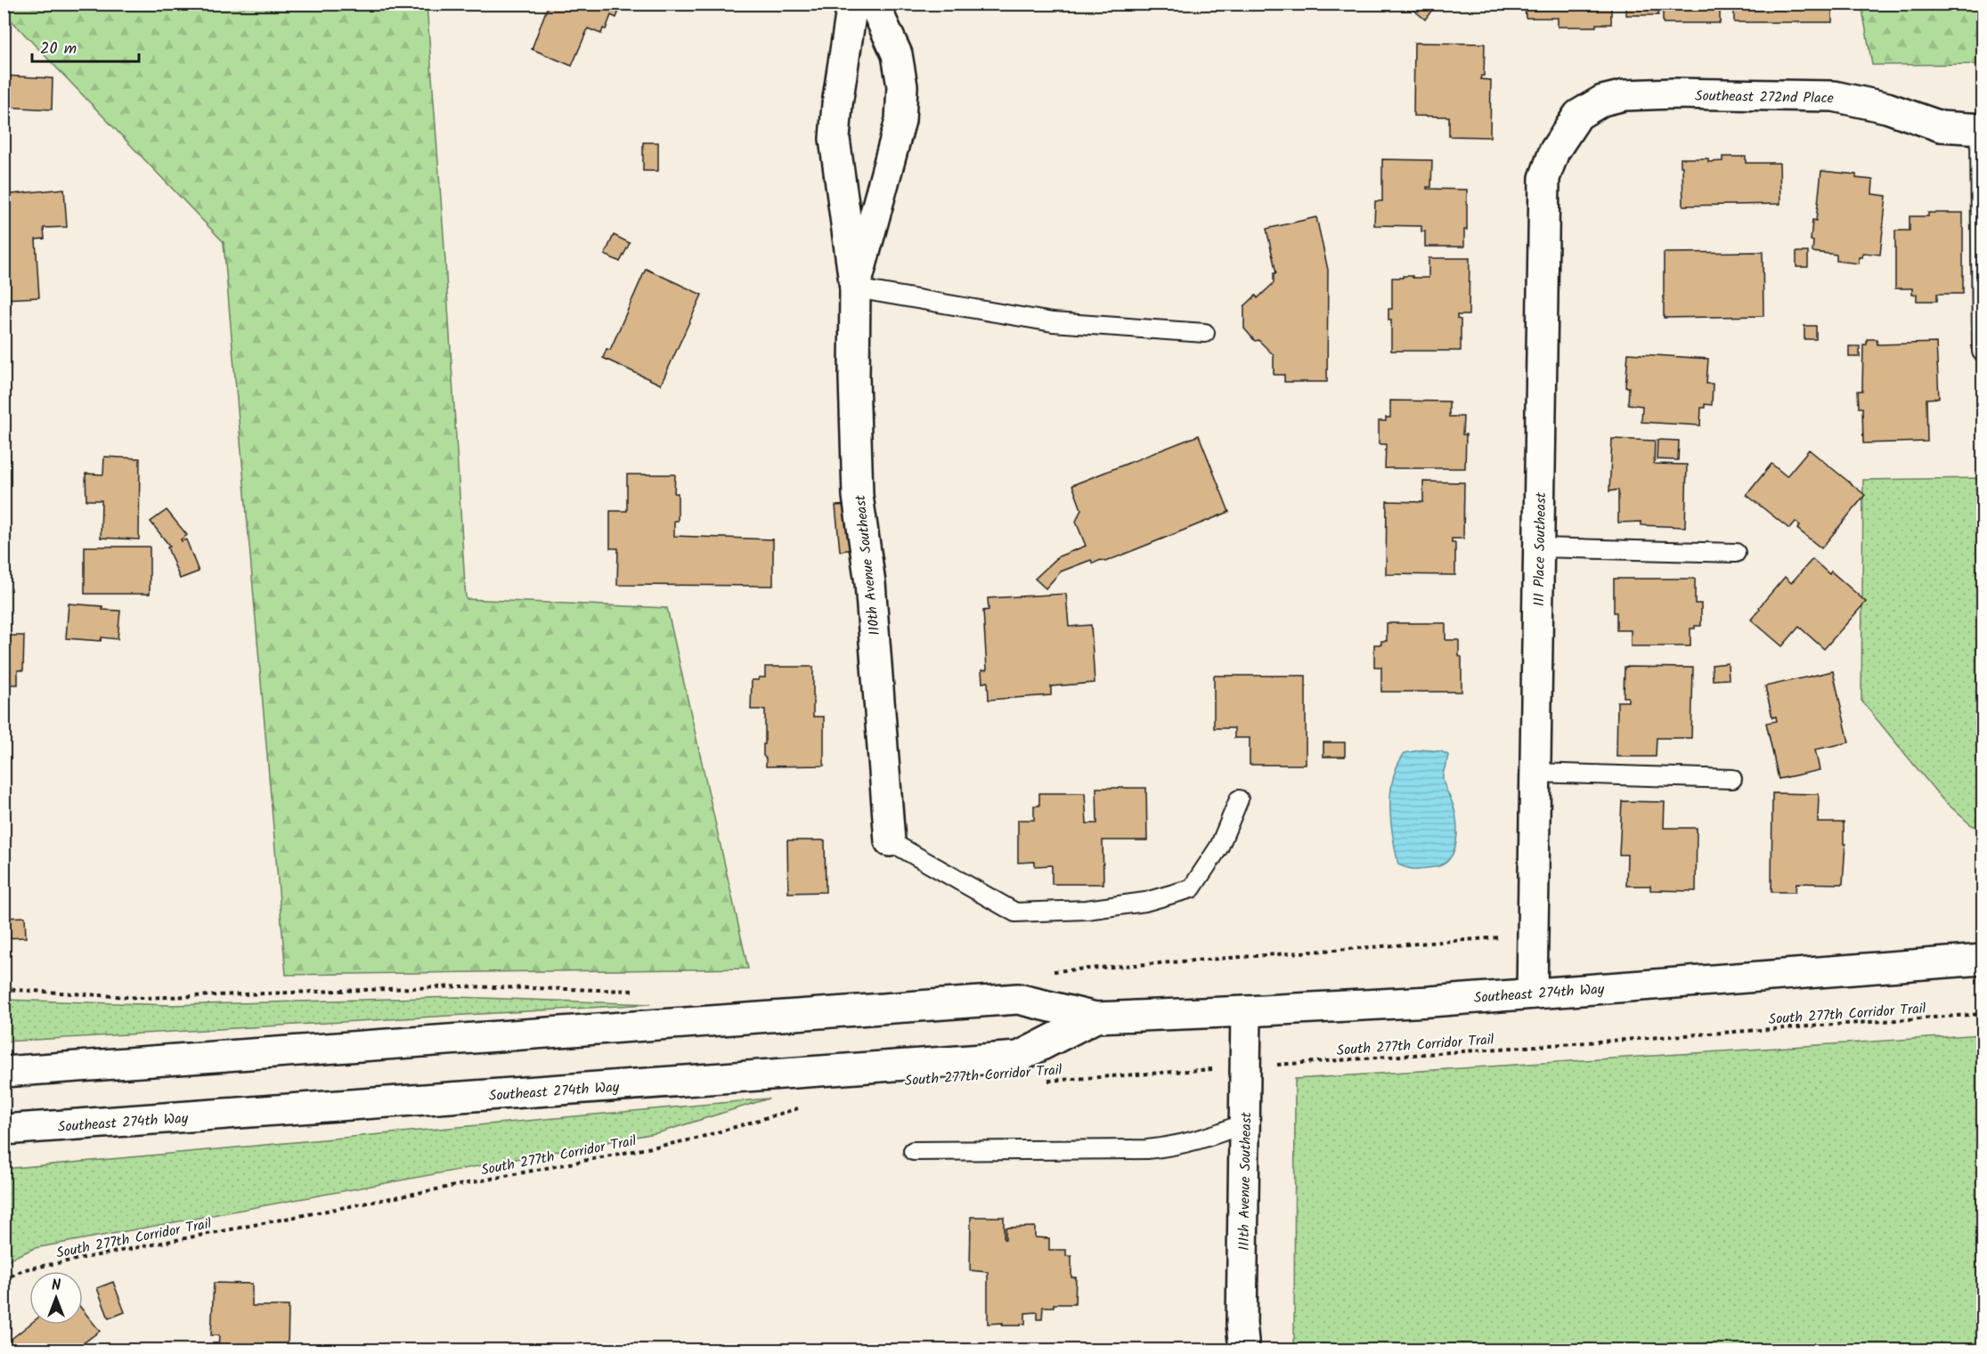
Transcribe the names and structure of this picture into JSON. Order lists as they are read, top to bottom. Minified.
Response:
{"streets":{"main road":["Southeast 272nd Place","111 Place Southeast","110th Avenue Southeast","Southeast 274th Way","111th Avenue Southeast"],"path":["South 277th Corridor Trail"]},"crossings":[["Southeast 272nd Place","111 Place Southeast"],["111 Place Southeast","Southeast 274th Way"],["Southeast 274th Way","111th Avenue Southeast"],["South 277th Corridor Trail","111th Avenue Southeast"]],"scale_bar":"20 m","north":"top"}
